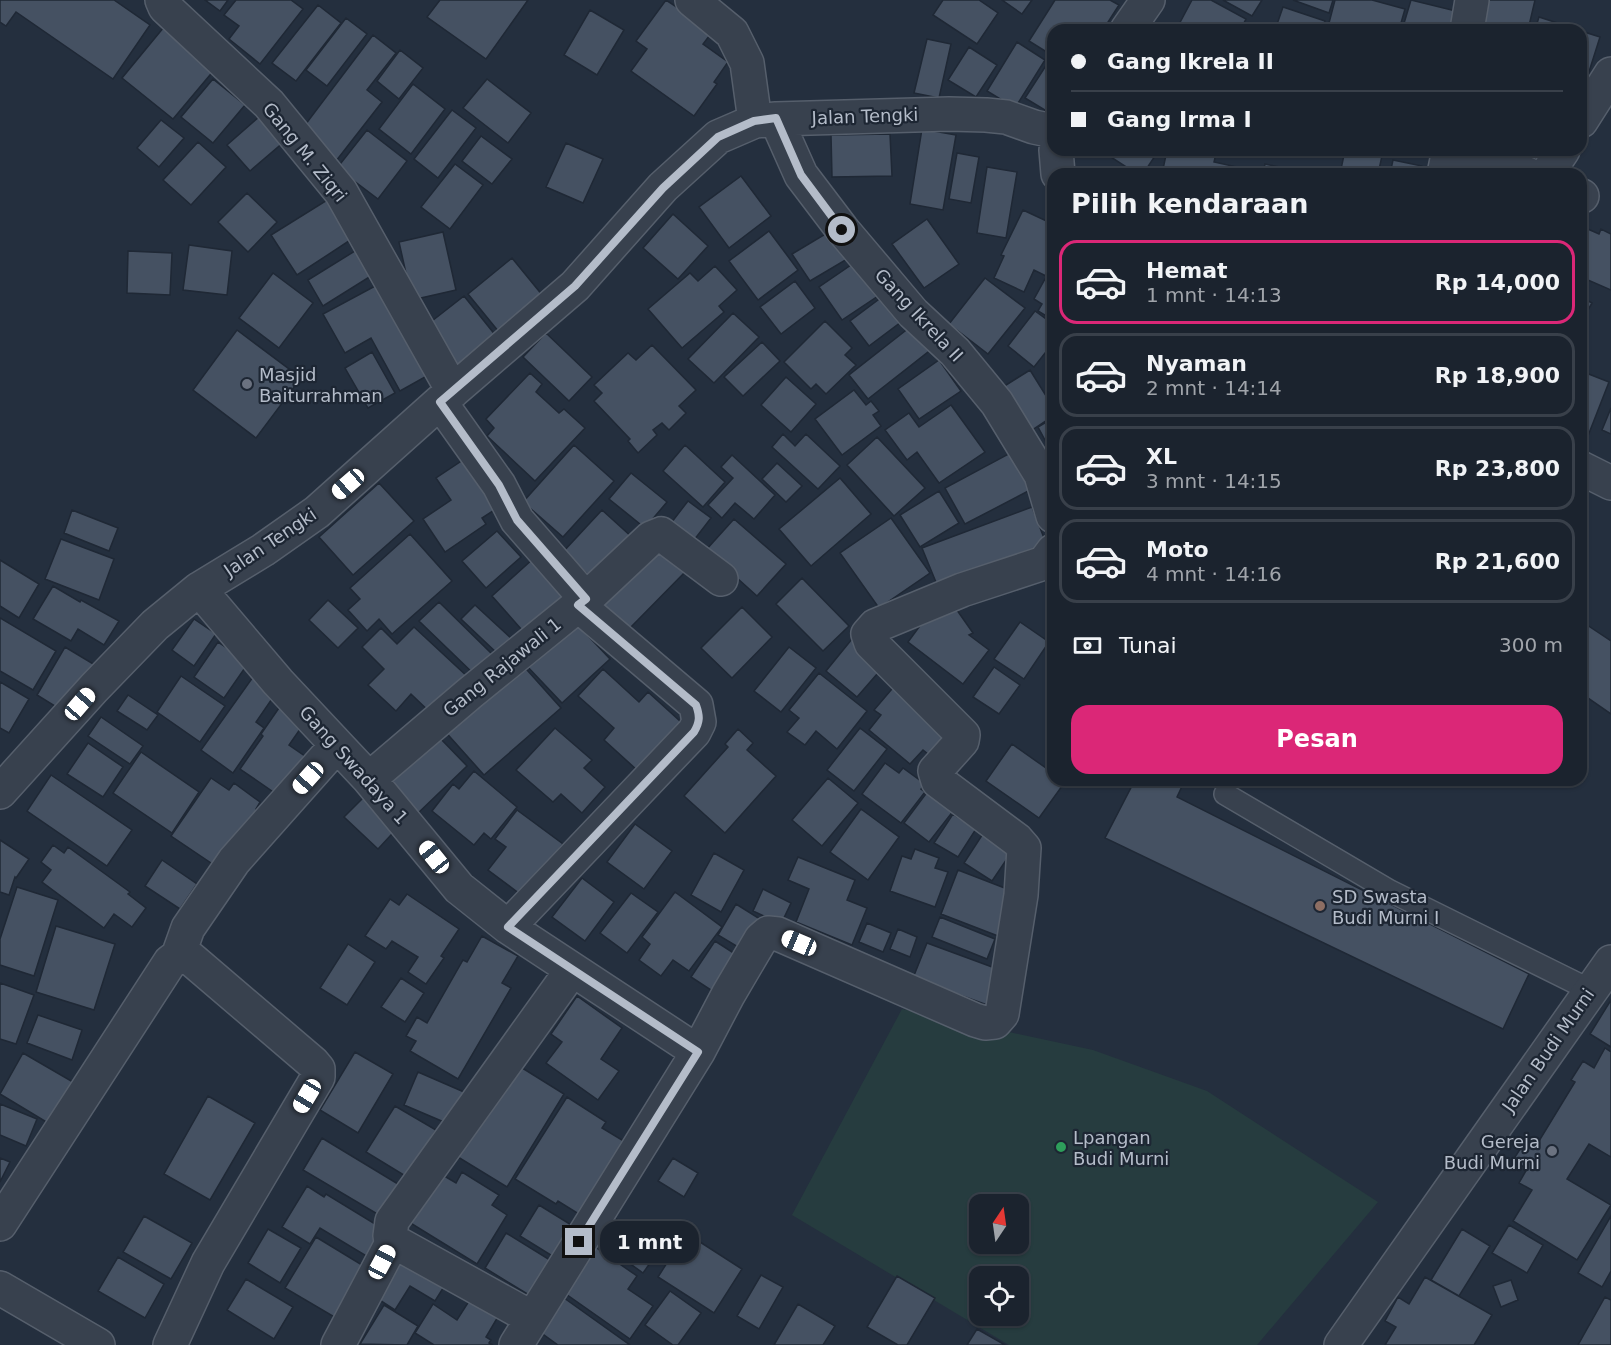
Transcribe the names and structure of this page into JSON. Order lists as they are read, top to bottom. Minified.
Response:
{"streets":{"street":["Jalan Tengki","Gang M. Ziqri","Gang Ikrela II","Gang Rajawali 1","Gang Swadaya 1","Jalan Budi Murni"]},"crossings":[["Jalan Tengki","Gang M. Ziqri"],["Jalan Tengki","Gang Ikrela II"],["Jalan Tengki","Gang Swadaya 1"],["Gang M. Ziqri","Gang Rajawali 1"],["Gang M. Ziqri","Gang Swadaya 1"],["Gang Rajawali 1","Gang Swadaya 1"]],"places":["Masjid Baiturrahman","SD Swasta Budi Murni I","Lpangan Budi Murni","Gereja Budi Murni"],"north":"top","page":{"banner":["Gang Ikrela II","Gang Irma I"],"heading":"Pilih kendaraan","list":[{"name":"Hemat","note":"1 mnt · 14:13","value":"Rp 14,000"},{"name":"Nyaman","note":"2 mnt · 14:14","value":"Rp 18,900"},{"name":"XL","note":"3 mnt · 14:15","value":"Rp 23,800"},{"name":"Moto","note":"4 mnt · 14:16","value":"Rp 21,600"}],"pay":["Tunai","300 m"],"buttons":"Pesan","bubble":"1 mnt"}}
